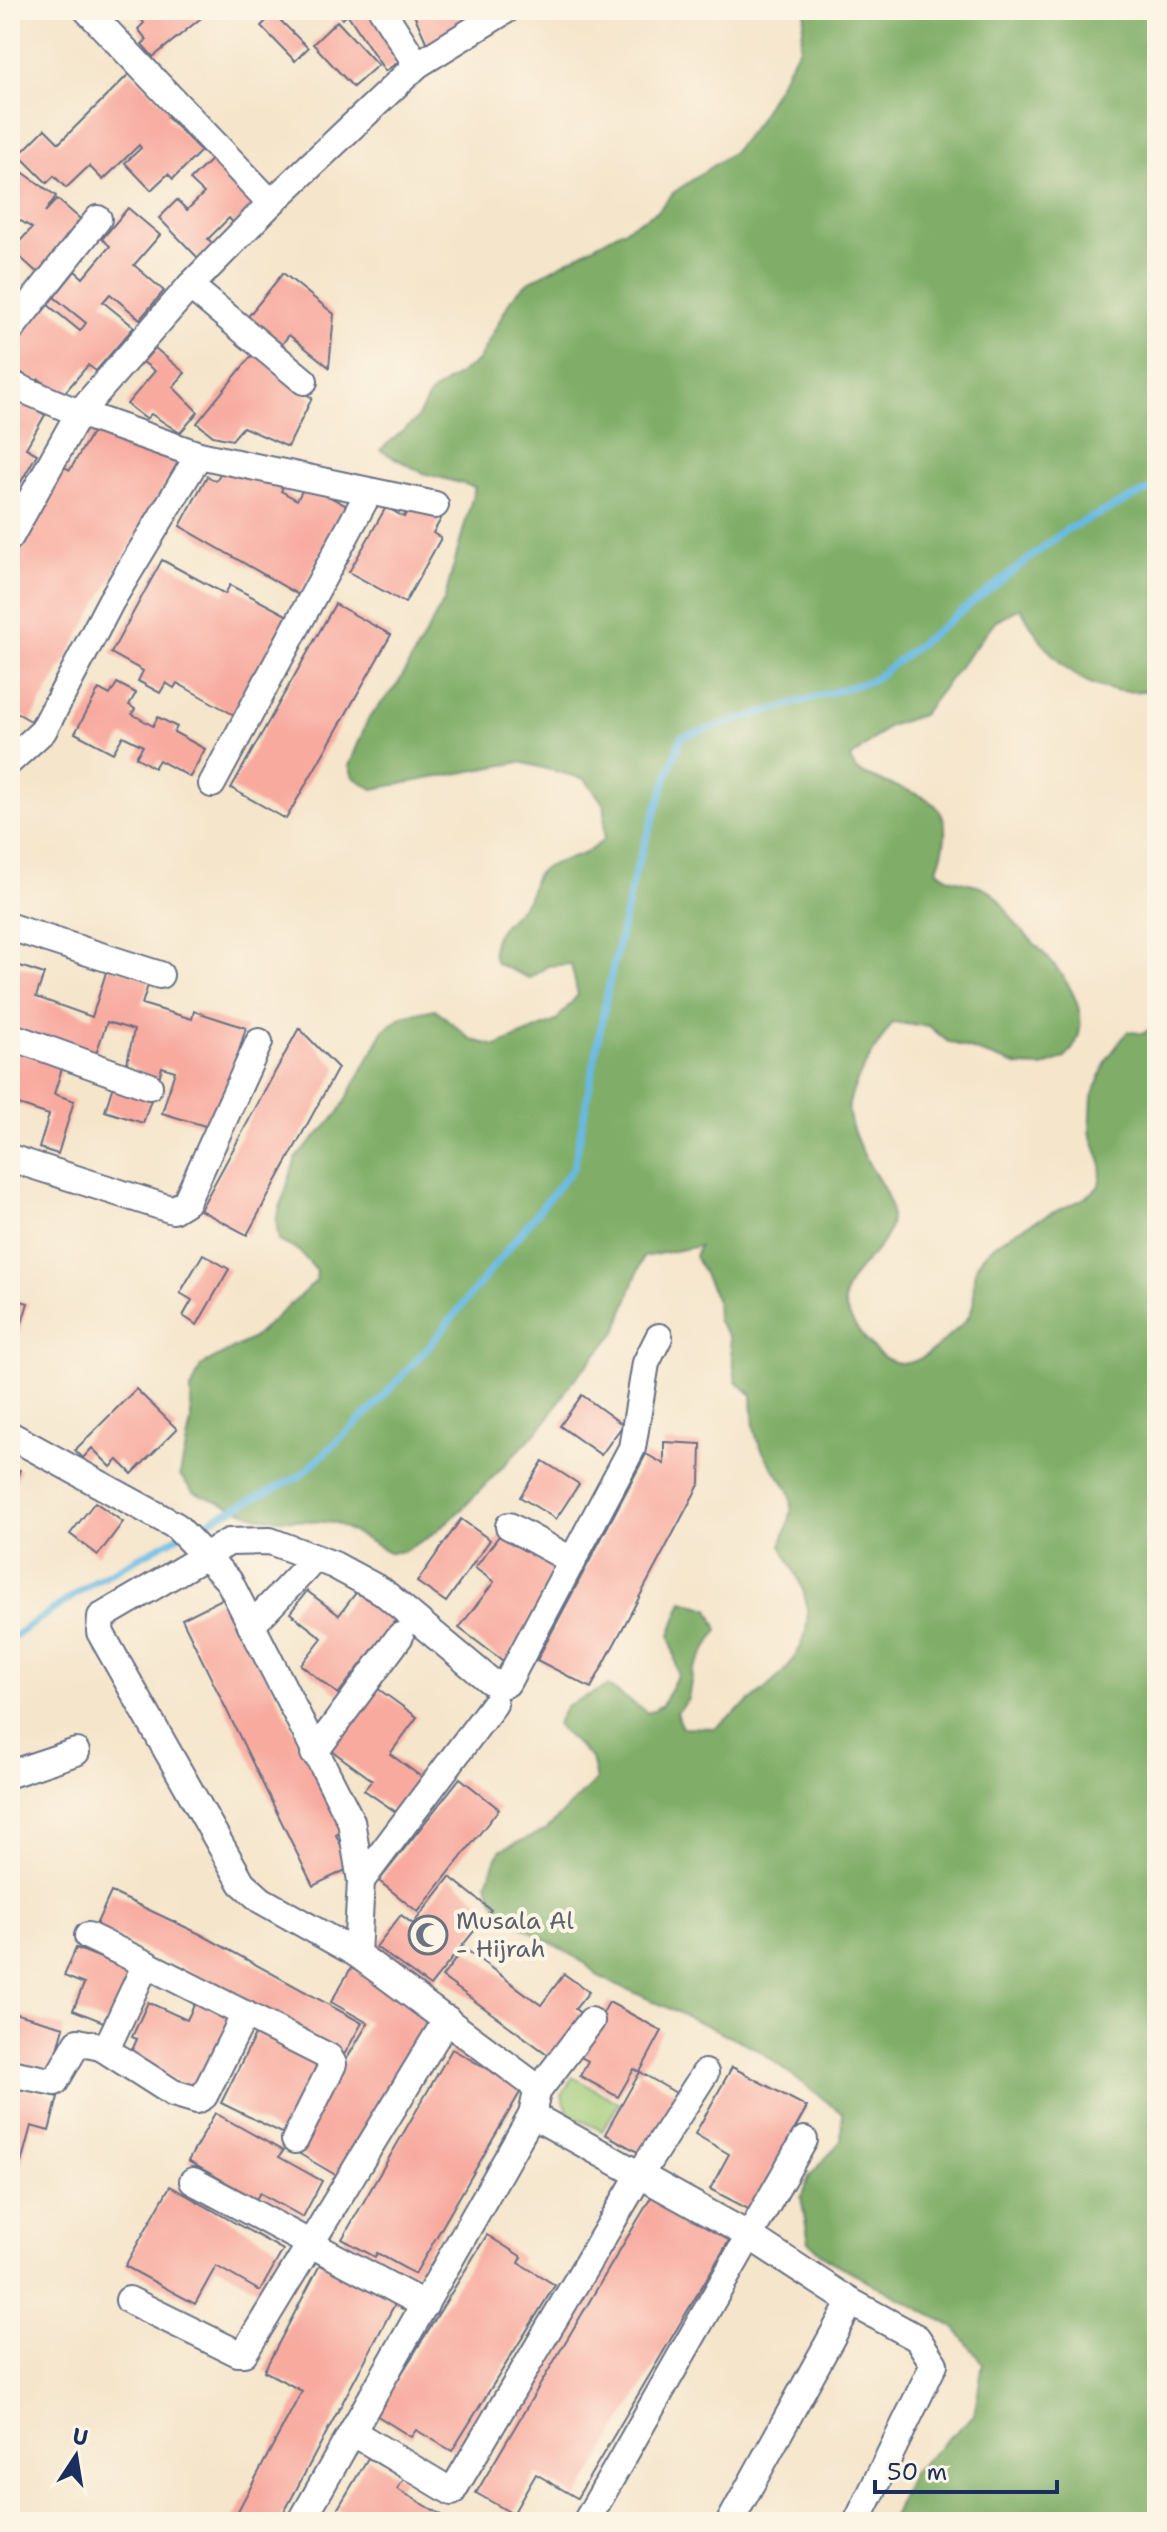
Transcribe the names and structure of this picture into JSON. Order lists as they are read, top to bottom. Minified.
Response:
{"places":{"mosque":["Musala Al - Hijrah"]},"scale_bar":"50 m","north":"top"}
